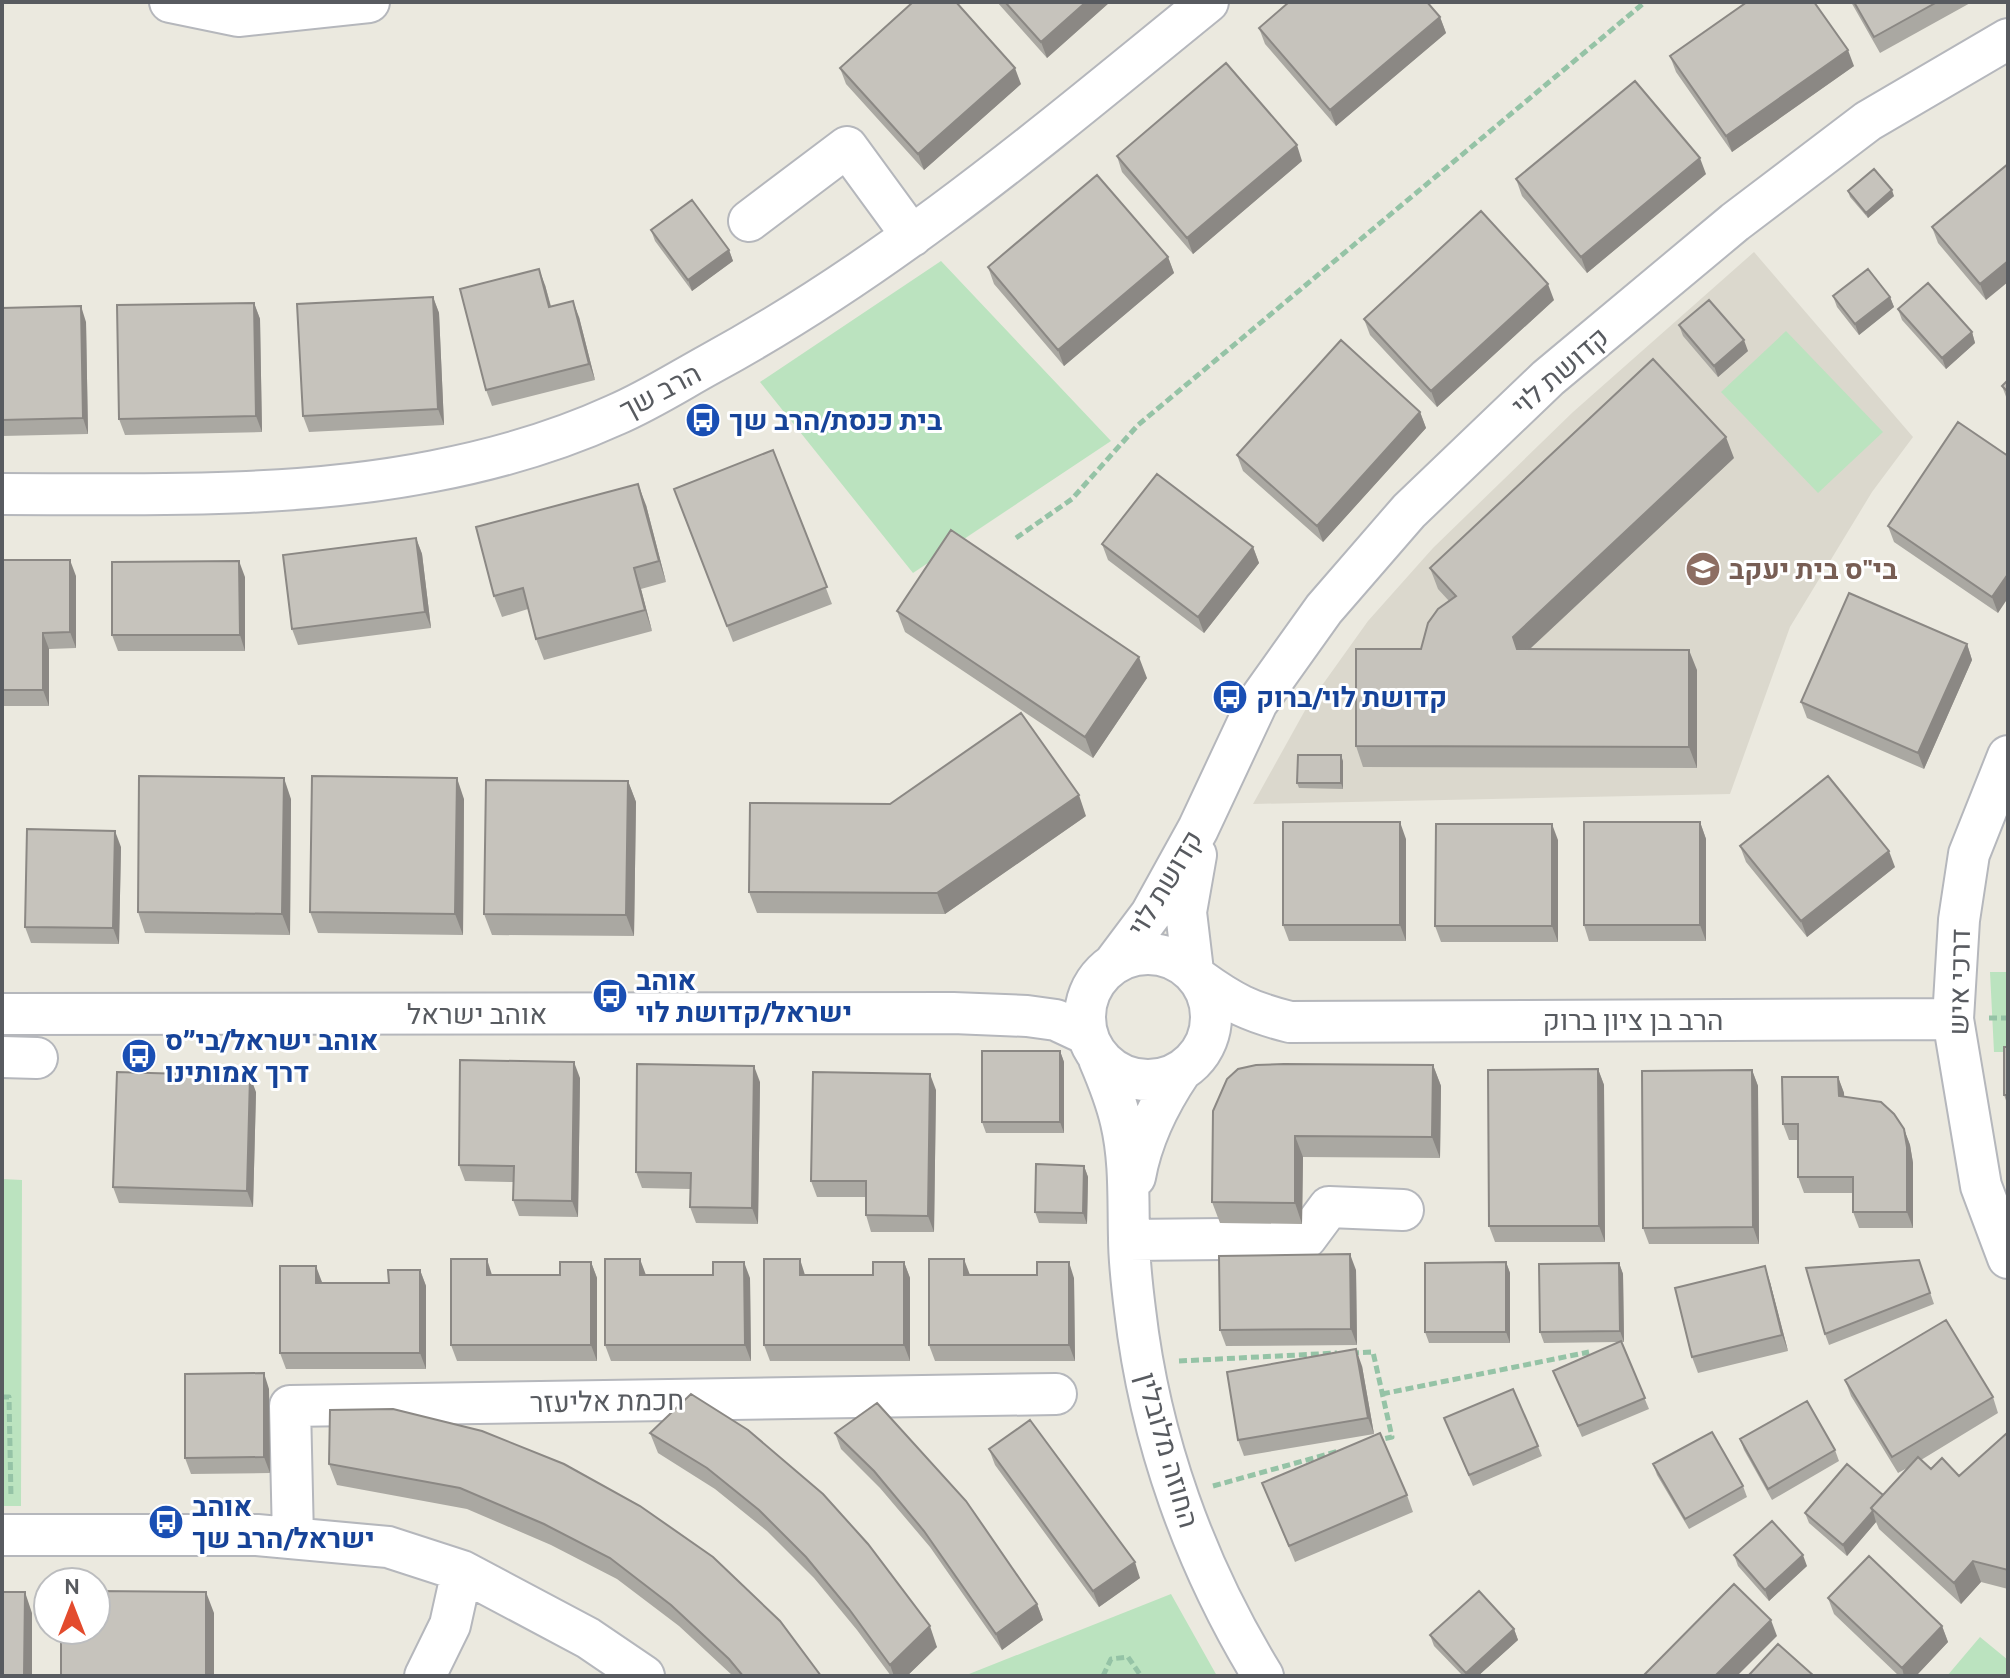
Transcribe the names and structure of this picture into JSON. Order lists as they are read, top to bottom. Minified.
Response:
{"streets":{"street":["קדושת לוי","הרב שך","דרכי איש","אוהב ישראל","הרב בן ציון ברוק","חכמת אליעזר","החוזה מלובלין"]},"crossings":[["קדושת לוי","אוהב ישראל"],["קדושת לוי","הרב בן ציון ברוק"],["קדושת לוי","החוזה מלובלין"],["דרכי איש","הרב בן ציון ברוק"],["אוהב ישראל","הרב בן ציון ברוק"],["אוהב ישראל","החוזה מלובלין"],["הרב בן ציון ברוק","החוזה מלובלין"]],"places":{"bus stop":["בית כנסת/הרב שך","קדושת לוי/ברוק","אוהב ישראל/קדושת לוי","אוהב ישראל/בי״ס דרך אמותינו","אוהב ישראל/הרב שך"],"school or university":["בי\"ס בית יעקב"]},"north":"top"}
